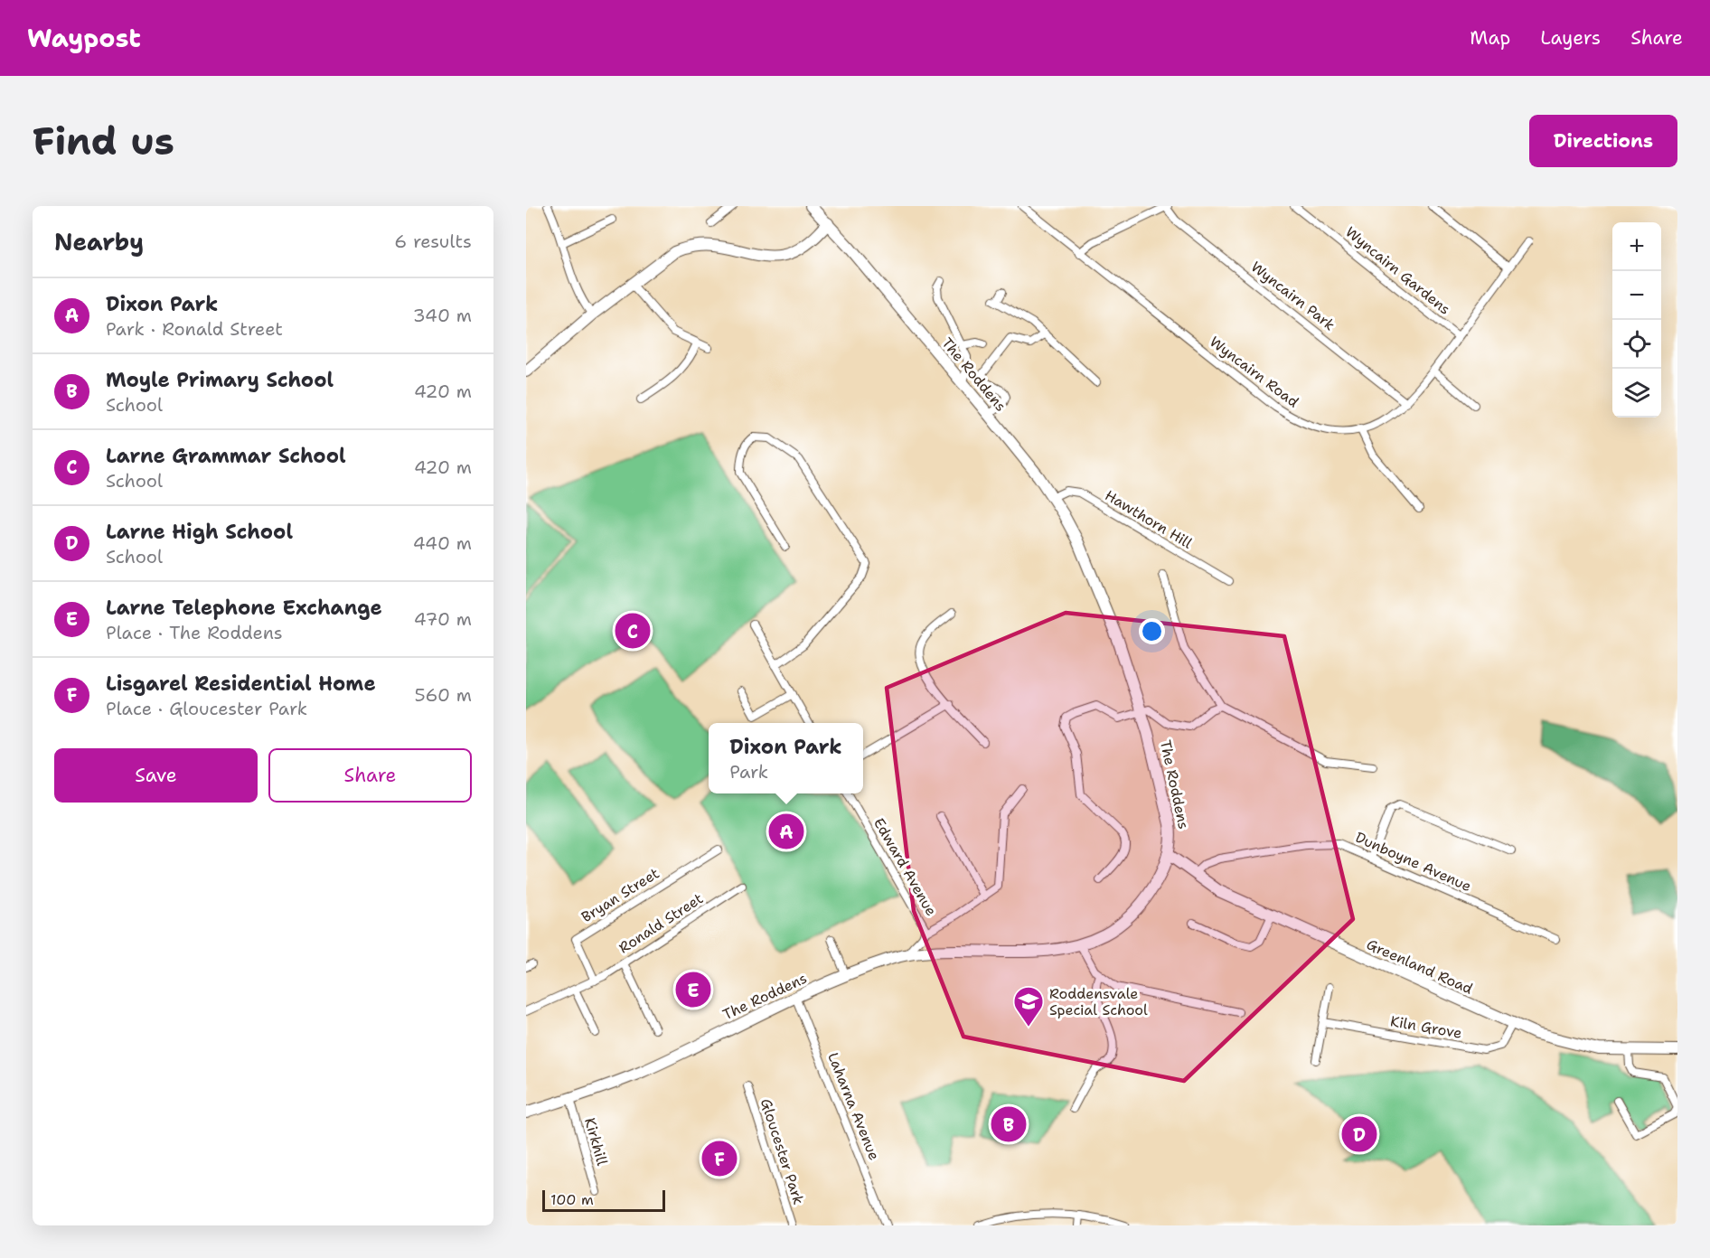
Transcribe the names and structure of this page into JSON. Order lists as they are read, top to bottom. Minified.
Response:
{"streets":{"street":["Wyncairn Gardens","Wyncairn Park","Wyncairn Road","The Roddens","Hawthorn Hill","Dunboyne Avenue","Edward Avenue","Bryan Street","Ronald Street","Greenland Road","Kiln Grove","Laharna Avenue","Kirkhill","Gloucester Park"]},"crossings":[["Wyncairn Gardens","Wyncairn Road"],["Wyncairn Park","Wyncairn Road"],["The Roddens","Hawthorn Hill"],["The Roddens","Edward Avenue"],["The Roddens","Greenland Road"],["The Roddens","Laharna Avenue"],["The Roddens","Kirkhill"],["Dunboyne Avenue","Greenland Road"],["Bryan Street","Ronald Street"],["Greenland Road","Kiln Grove"]],"places":{"school or university":["Roddensvale Special School"]},"scale_bar":"100 m","page":{"header":"Waypost","nav":["Map","Layers","Share"],"buttons":["Directions",["Save","Share"]],"title":"Find us","heading":["Nearby","6 results"],"map_buttons":["+","−"],"list":[{"mark":"A","name":"Dixon Park","note":"Park · Ronald Street","value":"340 m"},{"mark":"B","name":"Moyle Primary School","note":"School","value":"420 m"},{"mark":"C","name":"Larne Grammar School","note":"School","value":"420 m"},{"mark":"D","name":"Larne High School","note":"School","value":"440 m"},{"mark":"E","name":"Larne Telephone Exchange","note":"Place · The Roddens","value":"470 m"},{"mark":"F","name":"Lisgarel Residential Home","note":"Place · Gloucester Park","value":"560 m"}],"pins":["C","A","E","B","D","F"],"popup":["Dixon Park","Park"],"scale":"100 m"}}
